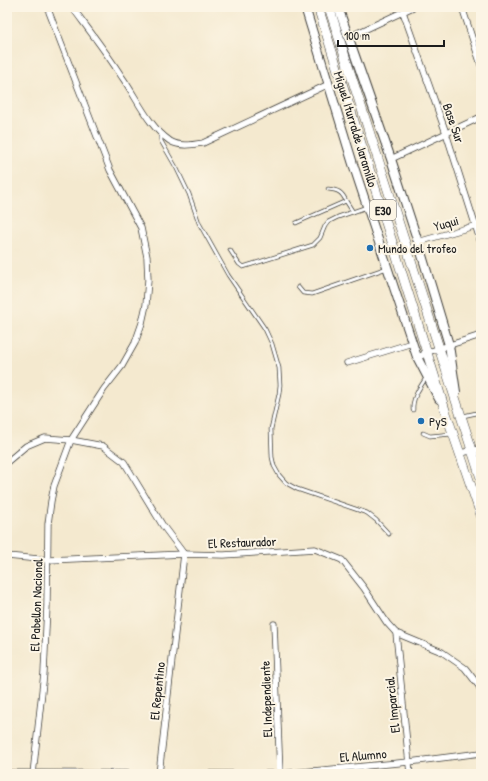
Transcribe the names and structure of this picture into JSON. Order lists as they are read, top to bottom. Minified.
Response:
{"streets":{"main road":["Miguel Iturralde Jaramillo","E30"],"street":["Base Sur","Yuqui","El Restaurador","El Pabellon Nacional","El Repentino","El Independiente","El Imparcial","El Alumno"]},"crossings":[["Base Sur","Yuqui"],["Miguel Iturralde Jaramillo","Yuqui"],["El Restaurador","El Pabellon Nacional"],["El Restaurador","El Repentino"],["El Restaurador","El Imparcial"],["El Pabellon Nacional","El Alumno"],["El Repentino","El Alumno"],["El Independiente","El Alumno"],["El Imparcial","El Alumno"]],"places":["Mundo del trofeo","PyS"],"scale_bar":"100 m"}
